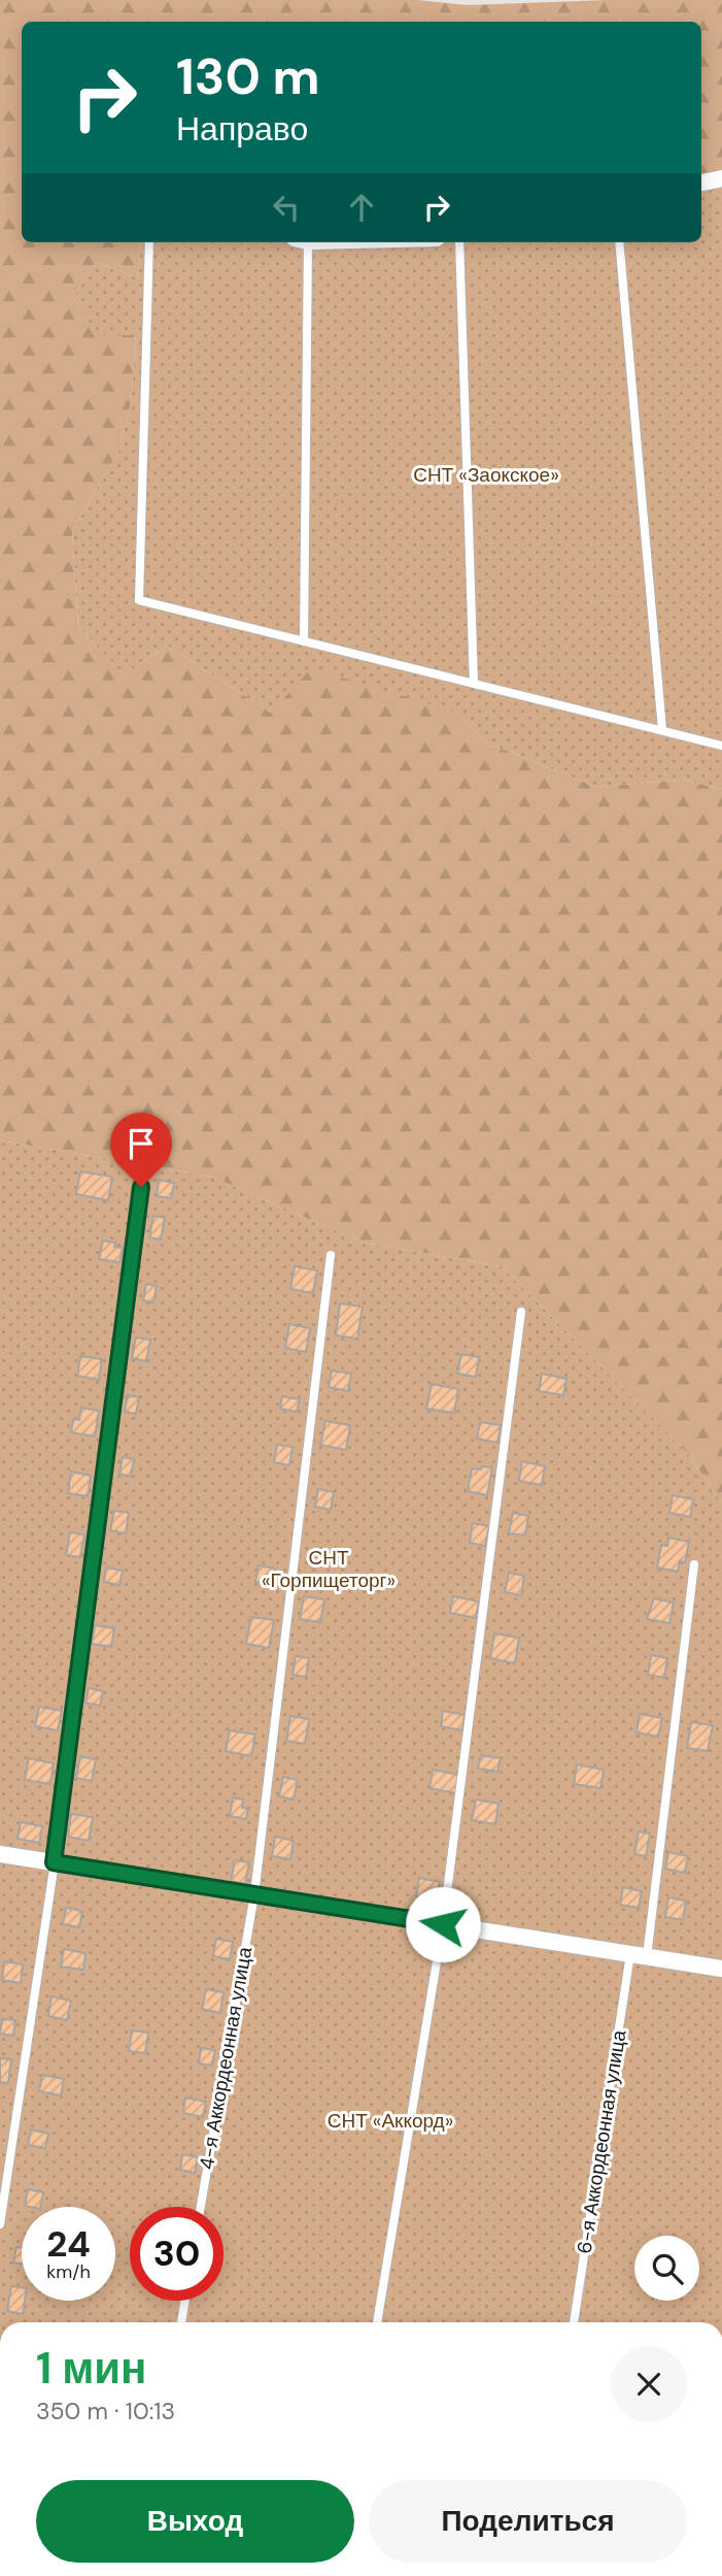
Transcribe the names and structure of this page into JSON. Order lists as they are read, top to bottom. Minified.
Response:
{"streets":{"lane":["4-я Аккордеонная улица","6-я Аккордеонная улица"]},"parks":["СНТ «Заокское»","СНТ «Горпищеторг»","СНТ «Аккорд»"],"page":{"turn":["130 m","Направо"],"speed":"24 km/h","limit":"30","heading":["1 мин","350 m · 10:13"],"buttons":["Выход","Поделиться"]}}
